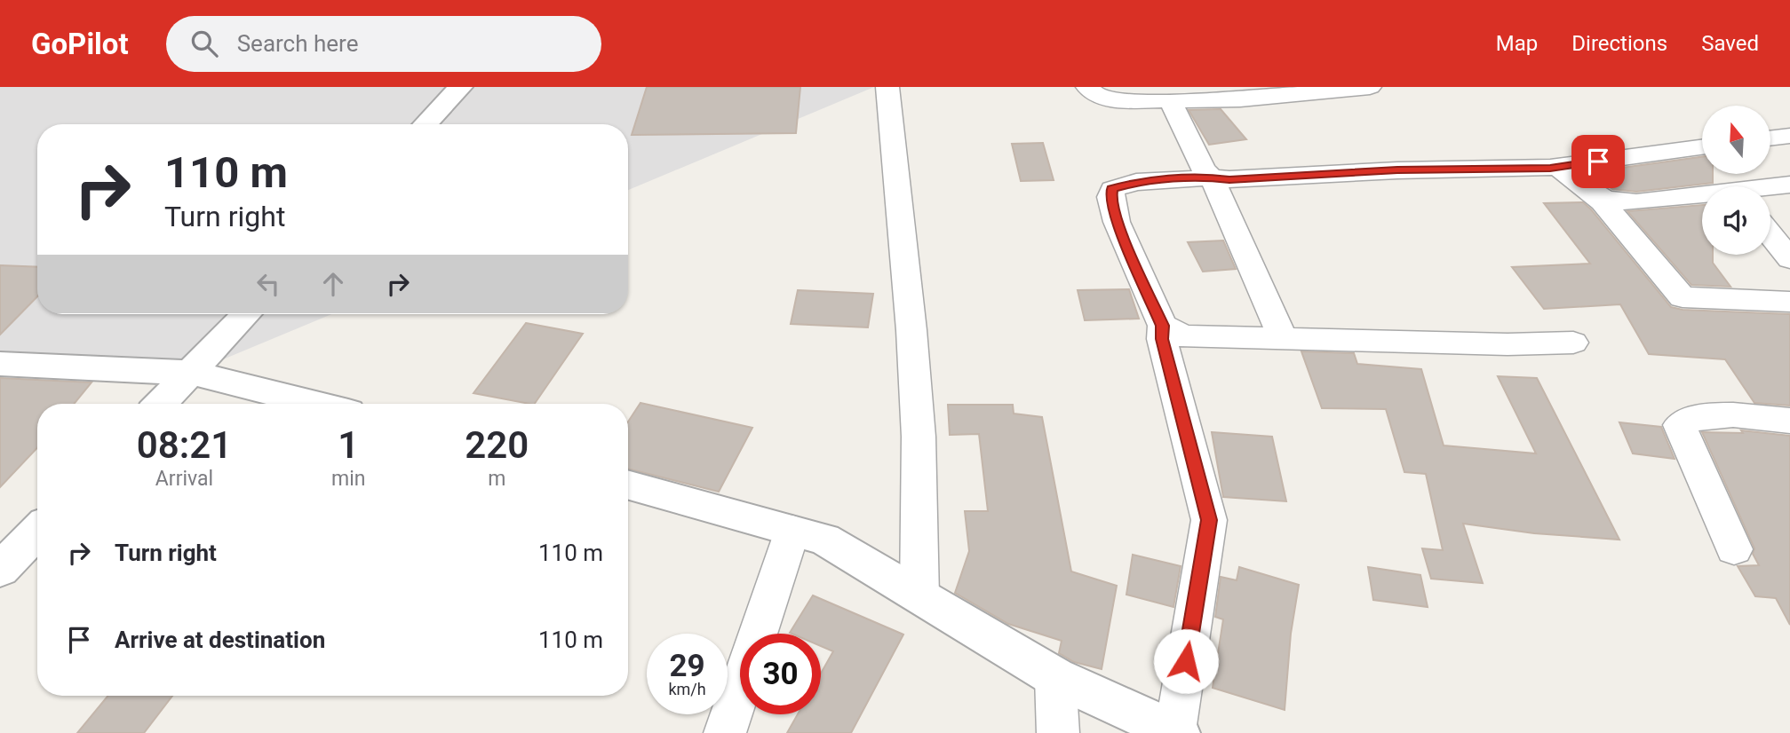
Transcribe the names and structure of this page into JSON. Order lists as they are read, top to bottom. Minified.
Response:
{"north":"top","page":{"header":"GoPilot","search":"Search here","nav":["Map","Directions","Saved"],"turn":["110 m","Turn right"],"eta":["08:21","Arrival","1","min","220","m"],"list":[{"name":"Turn right","value":"110 m"},{"name":"Arrive at destination","value":"110 m"}],"speed":"29 km/h","limit":"30"}}
